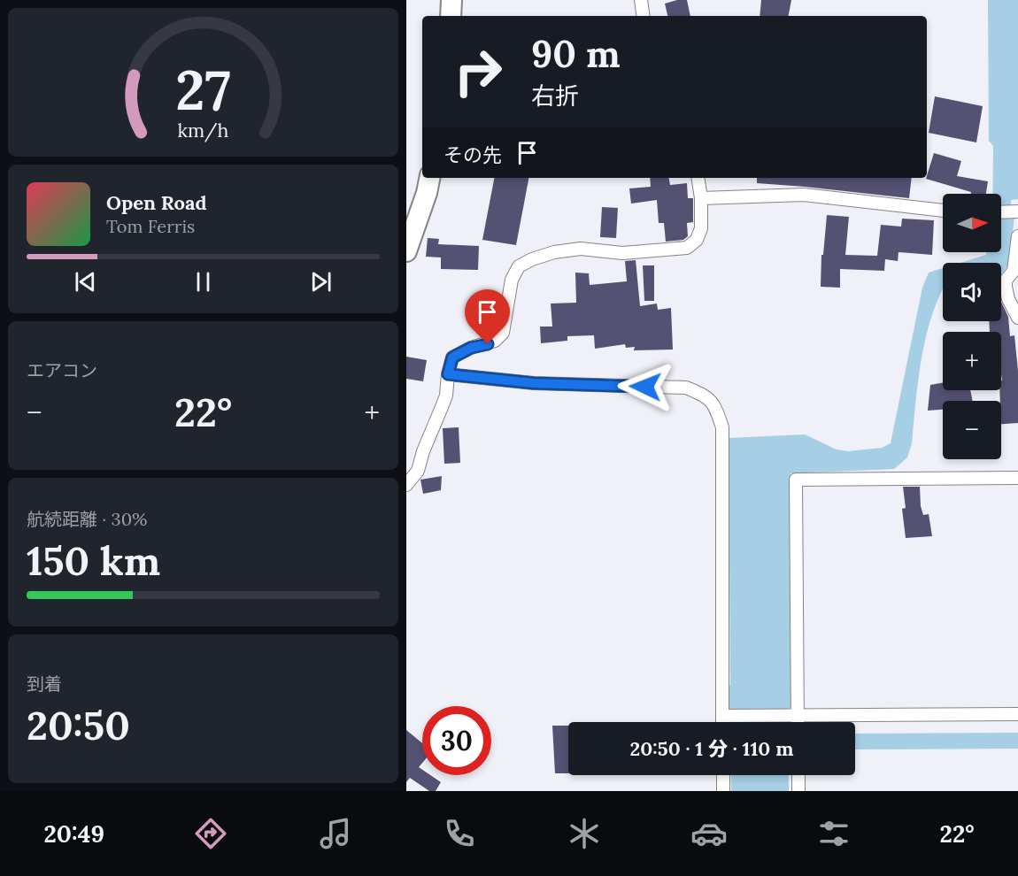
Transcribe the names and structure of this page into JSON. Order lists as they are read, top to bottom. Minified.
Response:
{"north":"right","page":{"turn":["90 m","右折"],"then":"その先","song":["Open Road","Tom Ferris"],"map_buttons":["+","−"],"tile":["エアコン",["航続距離 · 30%","150 km"],["到着","20:50"]],"heat":["−","22°","+"],"limit":"30","trip":"20:50 · 1 分 · 110 m","tabs":["20:49","22°"],"gauge":["27","km/h"]}}
